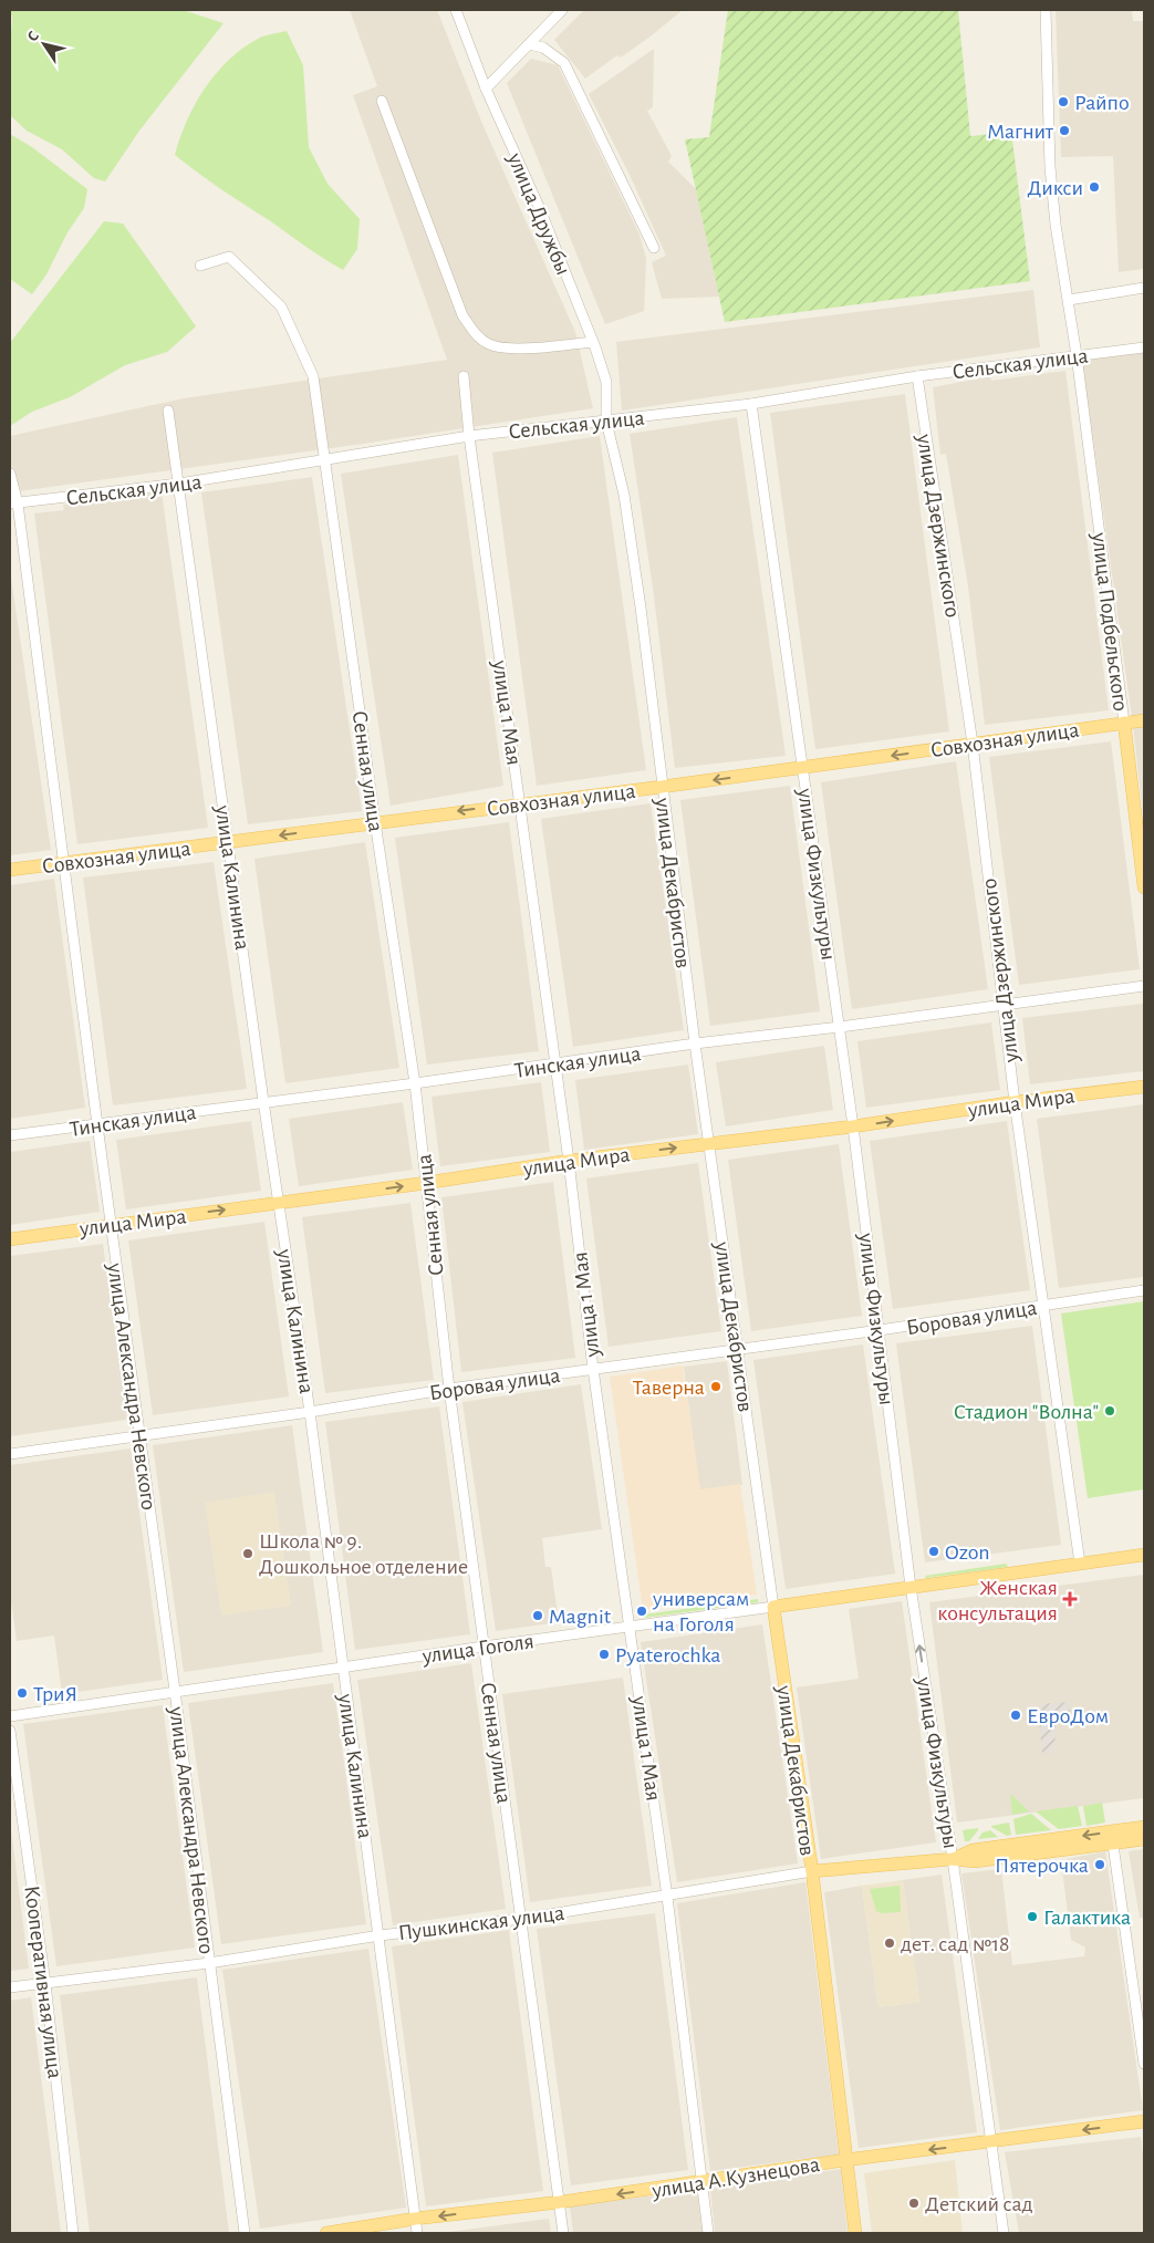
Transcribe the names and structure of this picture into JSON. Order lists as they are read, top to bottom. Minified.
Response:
{"streets":{"main road":["улица Подбельского","Совхозная улица","улица Декабристов","улица Мира","улица Гоголя","Пушкинская улица","улица А.Кузнецова"],"street":["улица Дружбы","Сельская улица","улица Дзержинского","улица 1 Мая","Сенная улица","улица Физкультуры","улица Калинина","Тинская улица","Боровая улица","улица Александра Невского","Кооперативная улица"]},"crossings":[["улица Дружбы","Сельская улица"],["улица Дружбы","улица Декабристов"],["Сельская улица","улица Дзержинского"],["Сельская улица","улица Подбельского"],["Сельская улица","улица 1 Мая"],["Сельская улица","Сенная улица"],["Сельская улица","улица Физкультуры"],["Сельская улица","улица Калинина"],["Сельская улица","улица Декабристов"],["Сельская улица","улица Александра Невского"],["улица Дзержинского","Совхозная улица"],["улица Дзержинского","Тинская улица"],["улица Дзержинского","улица Мира"],["улица Дзержинского","Боровая улица"],["улица Дзержинского","улица Гоголя"],["улица Подбельского","Совхозная улица"],["улица 1 Мая","Совхозная улица"],["улица 1 Мая","Тинская улица"],["улица 1 Мая","улица Мира"],["улица 1 Мая","Боровая улица"],["улица 1 Мая","улица Гоголя"],["улица 1 Мая","Пушкинская улица"],["улица 1 Мая","улица А.Кузнецова"],["Совхозная улица","Сенная улица"],["Совхозная улица","улица Физкультуры"],["Совхозная улица","улица Калинина"],["Совхозная улица","улица Декабристов"],["Совхозная улица","улица Александра Невского"],["Сенная улица","Тинская улица"],["Сенная улица","улица Мира"],["Сенная улица","Боровая улица"],["Сенная улица","улица Гоголя"],["Сенная улица","Пушкинская улица"],["Сенная улица","улица А.Кузнецова"],["улица Физкультуры","Тинская улица"],["улица Физкультуры","улица Мира"],["улица Физкультуры","Боровая улица"],["улица Физкультуры","улица Гоголя"],["улица Физкультуры","Пушкинская улица"],["улица Физкультуры","улица А.Кузнецова"],["улица Калинина","Тинская улица"],["улица Калинина","улица Мира"],["улица Калинина","Боровая улица"],["улица Калинина","улица Гоголя"],["улица Калинина","Пушкинская улица"],["улица Калинина","улица А.Кузнецова"],["улица Декабристов","Тинская улица"],["улица Декабристов","улица Мира"],["улица Декабристов","Боровая улица"],["улица Декабристов","улица Гоголя"],["улица Декабристов","Пушкинская улица"],["улица Декабристов","улица А.Кузнецова"],["Тинская улица","улица Александра Невского"],["улица Мира","улица Александра Невского"],["Боровая улица","улица Александра Невского"],["улица Александра Невского","улица Гоголя"],["улица Александра Невского","Пушкинская улица"],["Пушкинская улица","Кооперативная улица"]],"one_way":["Совхозная улица","улица Мира","улица А.Кузнецова"],"places":{"other":["Райпо","Магнит","Дикси","Таверна","Стадион \"Волна\"","Ozon","Школа № 9. Дошкольное отделение","универсам на Гоголя","Magnit","Pyaterochka","ТриЯ","ЕвроДом","Пятерочка","Галактика","дет. сад №18","Детский сад"],"health":["Женская консультация"]},"north":"top left"}
